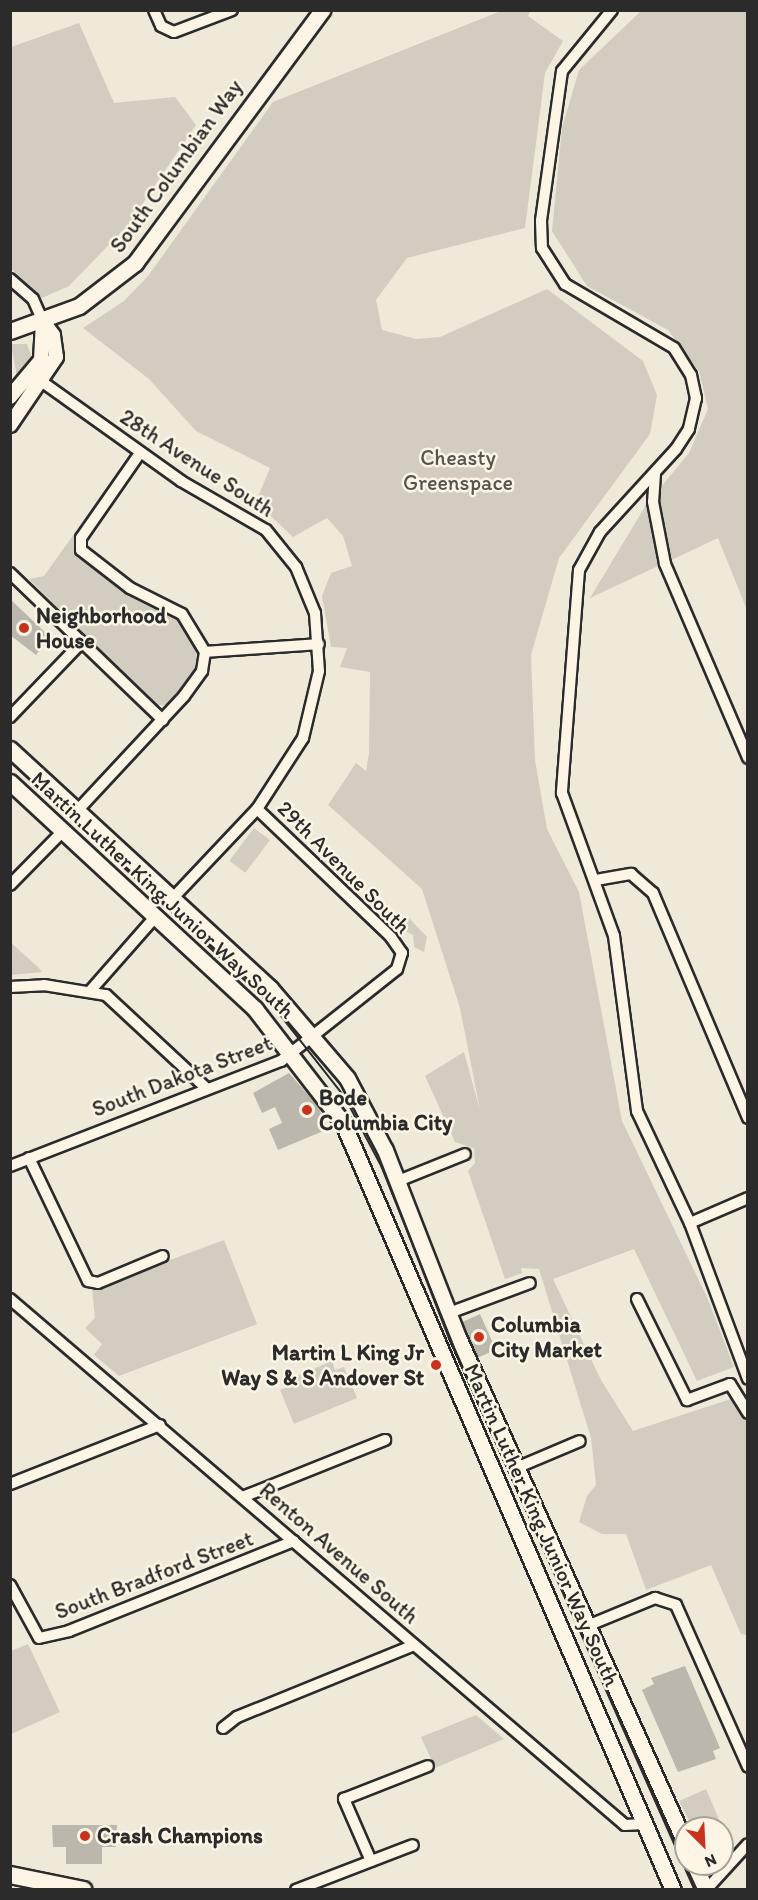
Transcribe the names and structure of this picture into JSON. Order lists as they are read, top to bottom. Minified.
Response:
{"streets":{"main road":["South Columbian Way","Martin Luther King Junior Way South"],"street":["28th Avenue South","29th Avenue South","South Dakota Street","Renton Avenue South","South Bradford Street"]},"crossings":[["29th Avenue South","South Dakota Street"],["Martin Luther King Junior Way South","South Dakota Street"],["Martin Luther King Junior Way South","Renton Avenue South"],["Renton Avenue South","South Bradford Street"]],"parks":["Cheasty Greenspace"],"places":["Neighborhood House","Bode Columbia City","Columbia City Market","Martin L King Jr Way S & S Andover St","Crash Champions"],"north":"bottom right"}
